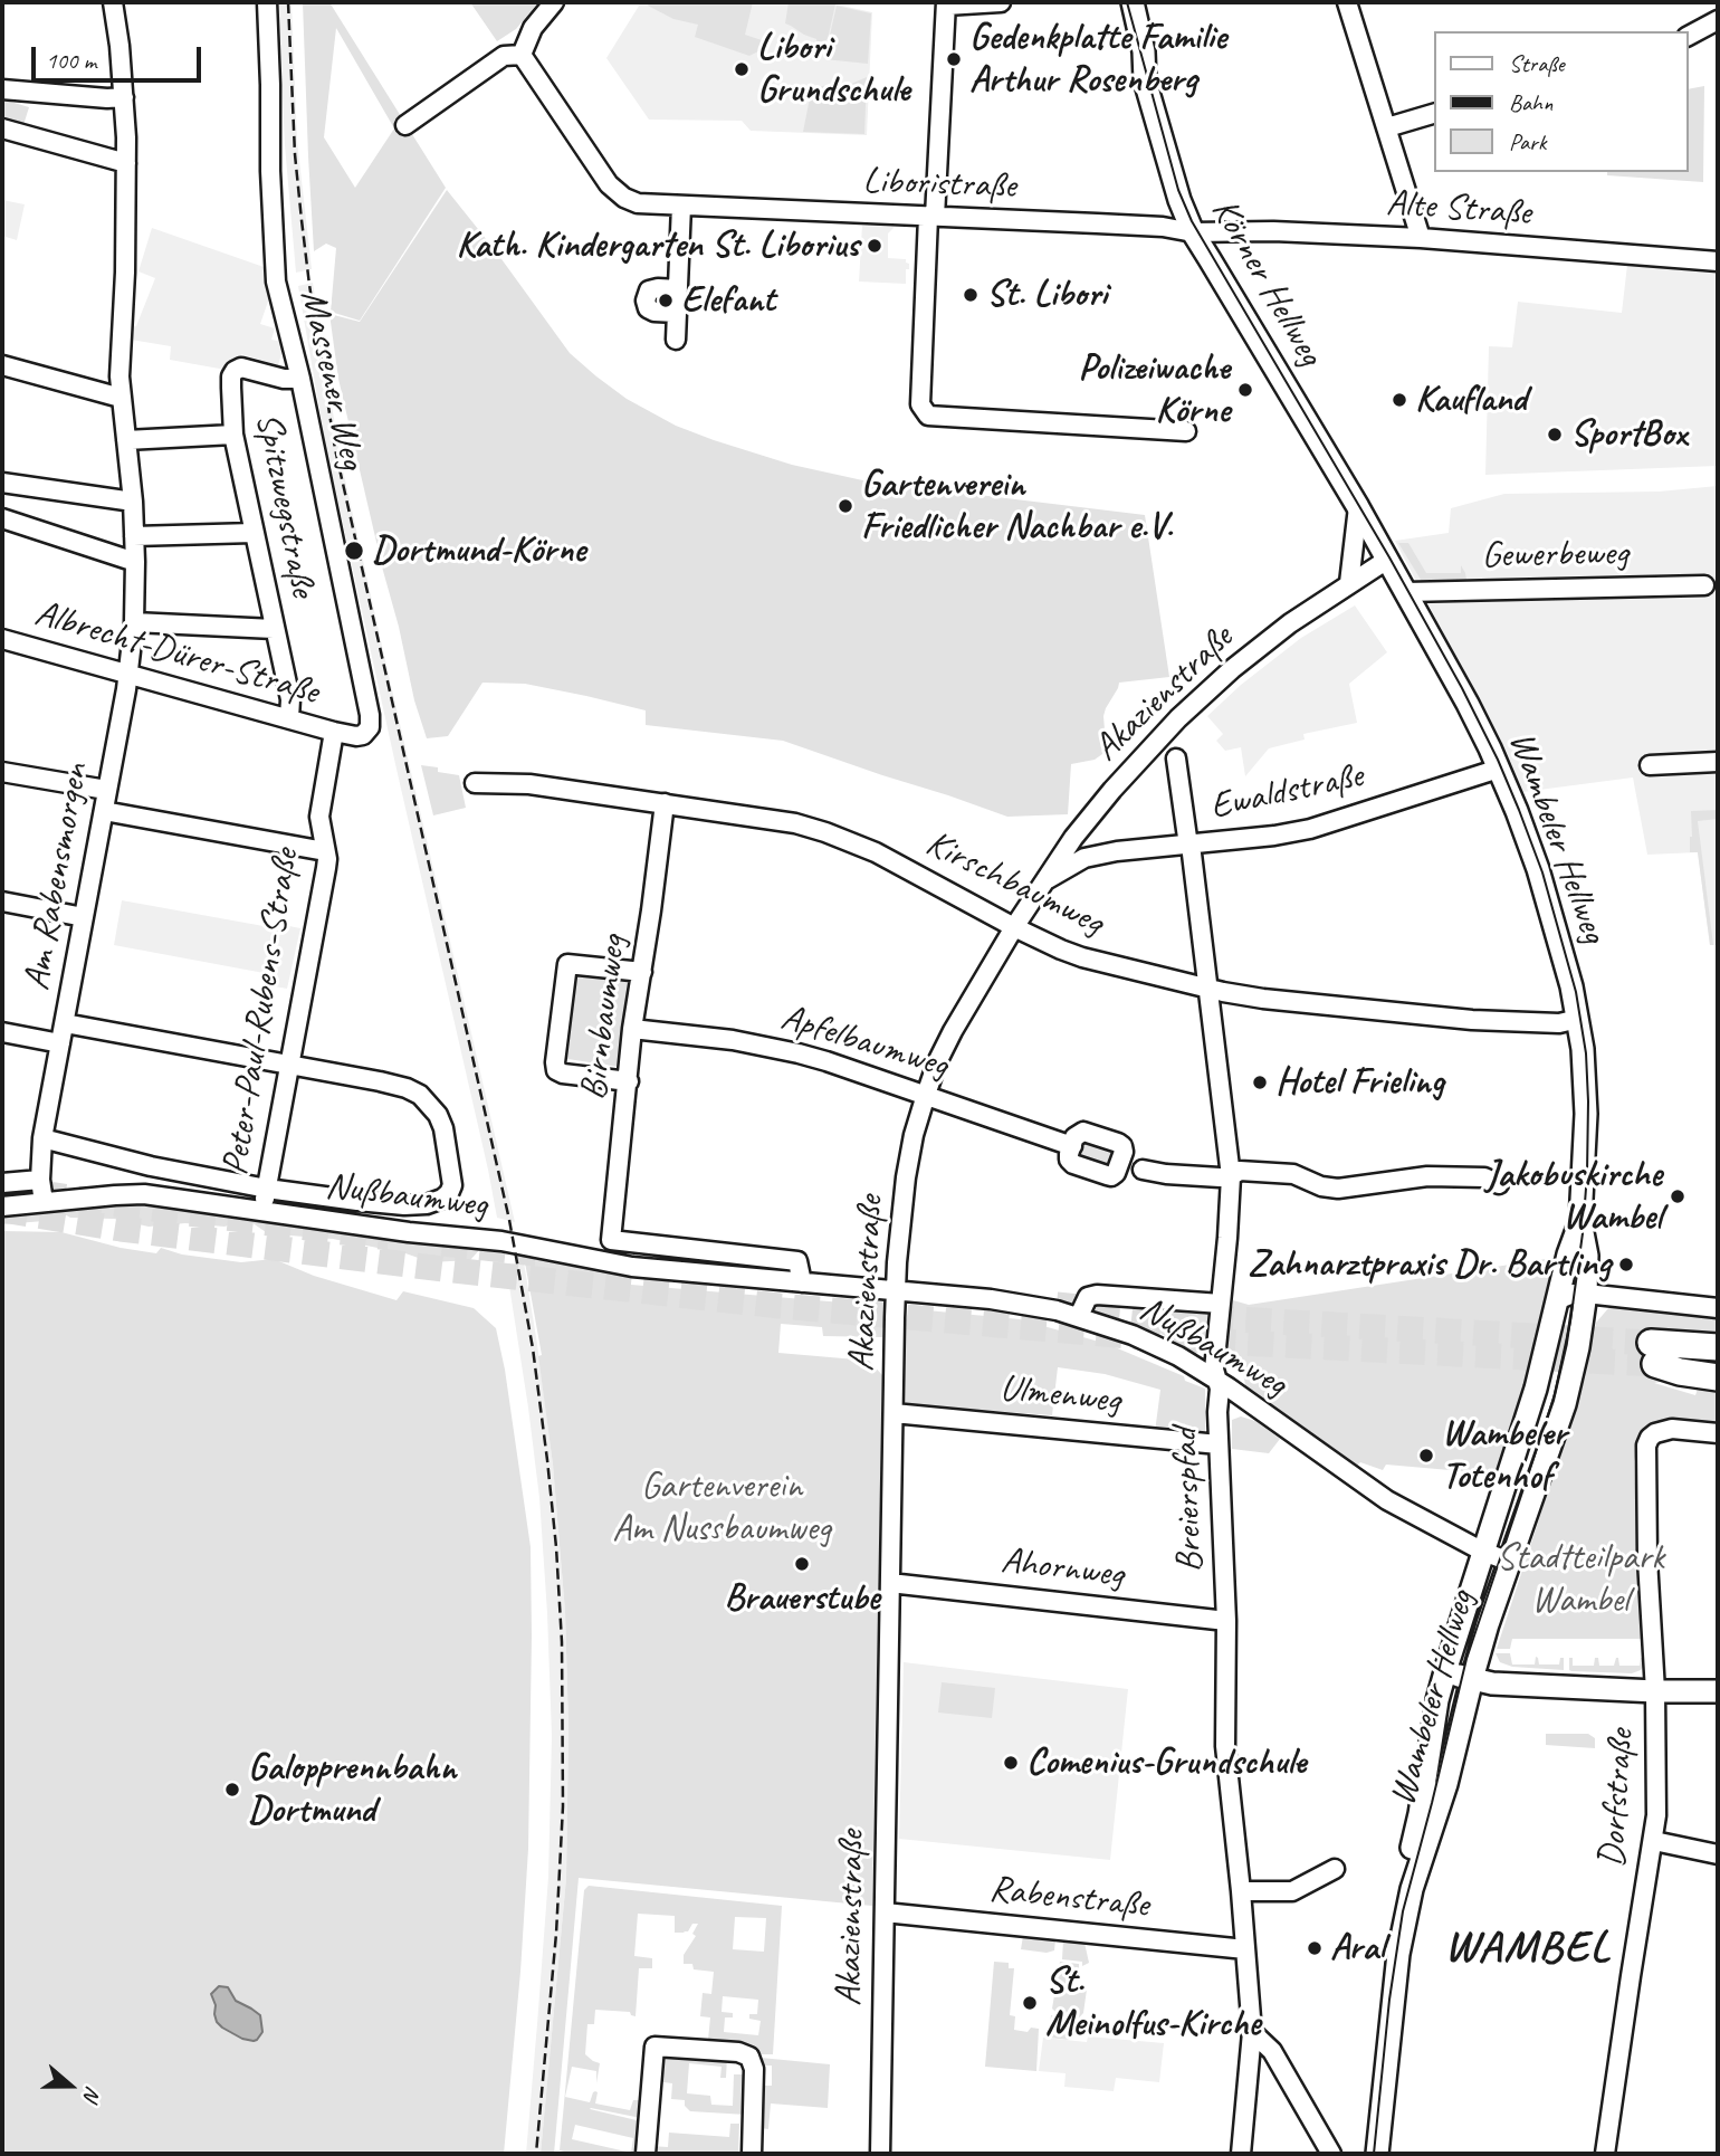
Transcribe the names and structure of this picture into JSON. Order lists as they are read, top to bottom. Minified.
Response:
{"streets":{"main road":["Körner Hellweg","Wambeler Hellweg"],"street":["Liboristraße","Alte Straße","Massener Weg","Spitzwegstraße","Gewerbeweg","Albrecht-Dürer-Straße","Akazienstraße","Ewaldstraße","Am Rabensmorgen","Kirschbaumweg","Peter-Paul-Rubens-Straße","Birnbaumweg","Apfelbaumweg","Nußbaumweg","Ulmenweg","Breierspfad","Ahornweg","Dorfstraße","Rabenstraße"]},"crossings":[["Liboristraße","Alte Straße"],["Liboristraße","Körner Hellweg"],["Alte Straße","Körner Hellweg"],["Körner Hellweg","Wambeler Hellweg"],["Massener Weg","Spitzwegstraße"],["Massener Weg","Albrecht-Dürer-Straße"],["Massener Weg","Peter-Paul-Rubens-Straße"],["Spitzwegstraße","Albrecht-Dürer-Straße"],["Gewerbeweg","Wambeler Hellweg"],["Albrecht-Dürer-Straße","Am Rabensmorgen"],["Albrecht-Dürer-Straße","Peter-Paul-Rubens-Straße"],["Akazienstraße","Ewaldstraße"],["Akazienstraße","Wambeler Hellweg"],["Akazienstraße","Kirschbaumweg"],["Akazienstraße","Apfelbaumweg"],["Akazienstraße","Nußbaumweg"],["Akazienstraße","Ulmenweg"],["Akazienstraße","Ahornweg"],["Akazienstraße","Rabenstraße"],["Ewaldstraße","Wambeler Hellweg"],["Ewaldstraße","Breierspfad"],["Wambeler Hellweg","Kirschbaumweg"],["Wambeler Hellweg","Nußbaumweg"],["Am Rabensmorgen","Nußbaumweg"],["Kirschbaumweg","Birnbaumweg"],["Kirschbaumweg","Breierspfad"],["Peter-Paul-Rubens-Straße","Nußbaumweg"],["Birnbaumweg","Apfelbaumweg"],["Birnbaumweg","Nußbaumweg"],["Nußbaumweg","Breierspfad"],["Ulmenweg","Breierspfad"],["Breierspfad","Ahornweg"],["Breierspfad","Rabenstraße"]],"districts":["WAMBEL"],"parks":["Gartenverein Am Nussbaumweg","Stadtteilpark Wambel"],"places":["Gedenkplatte Familie Arthur Rosenberg","Libori Grundschule","Kath. Kindergarten St. Liborius","St. Libori","Elefant","Polizeiwache Körne","Kaufland","SportBox","Gartenverein Friedlicher Nachbar e.V.","Dortmund-Körne","Hotel Frieling","Jakobuskirche Wambel","Zahnarztpraxis Dr. Bartling","Wambeler Totenhof","Brauerstube","Comenius-Grundschule","Galopprennbahn Dortmund","Aral","St. Meinolfus-Kirche"],"legend":["Straße","Bahn","Park"],"scale_bar":"100 m","north":"right"}
